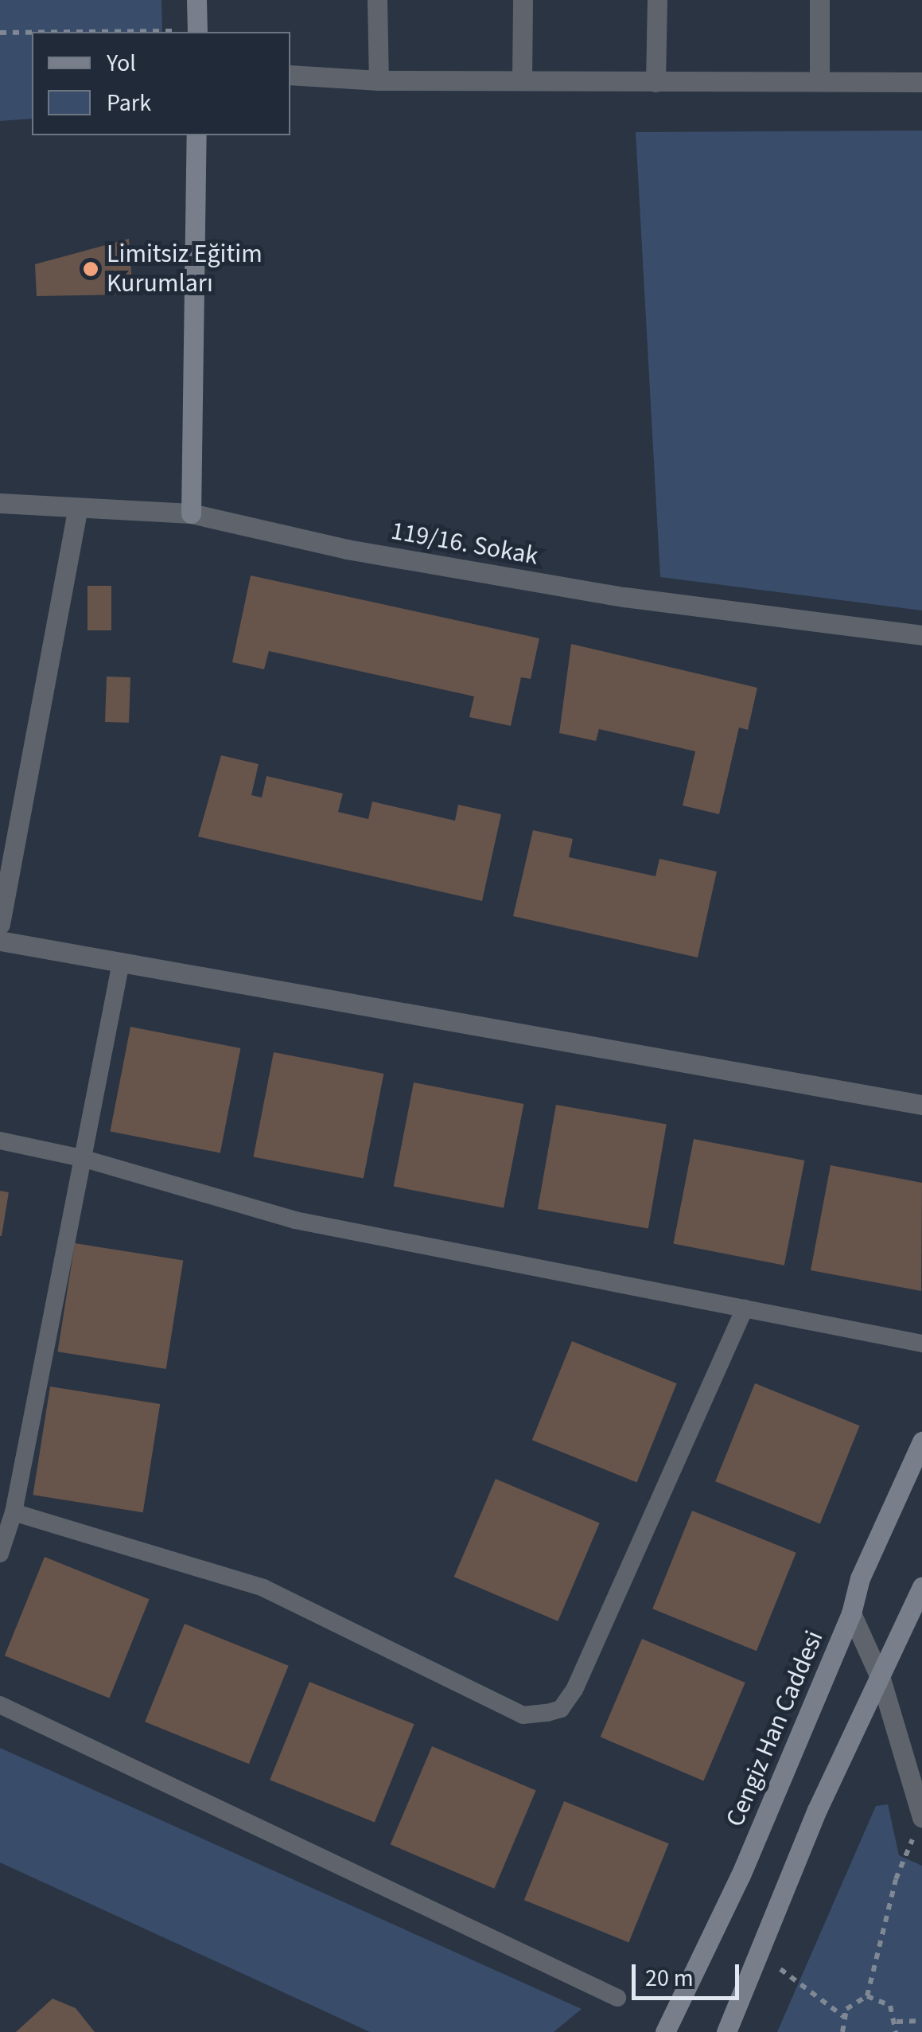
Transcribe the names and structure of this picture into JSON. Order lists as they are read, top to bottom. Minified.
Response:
{"streets":{"main road":["Cengiz Han Caddesi"],"street":["119/16. Sokak"]},"places":["Limitsiz Eğitim Kurumları"],"legend":["Yol","Park"],"scale_bar":"20 m"}
